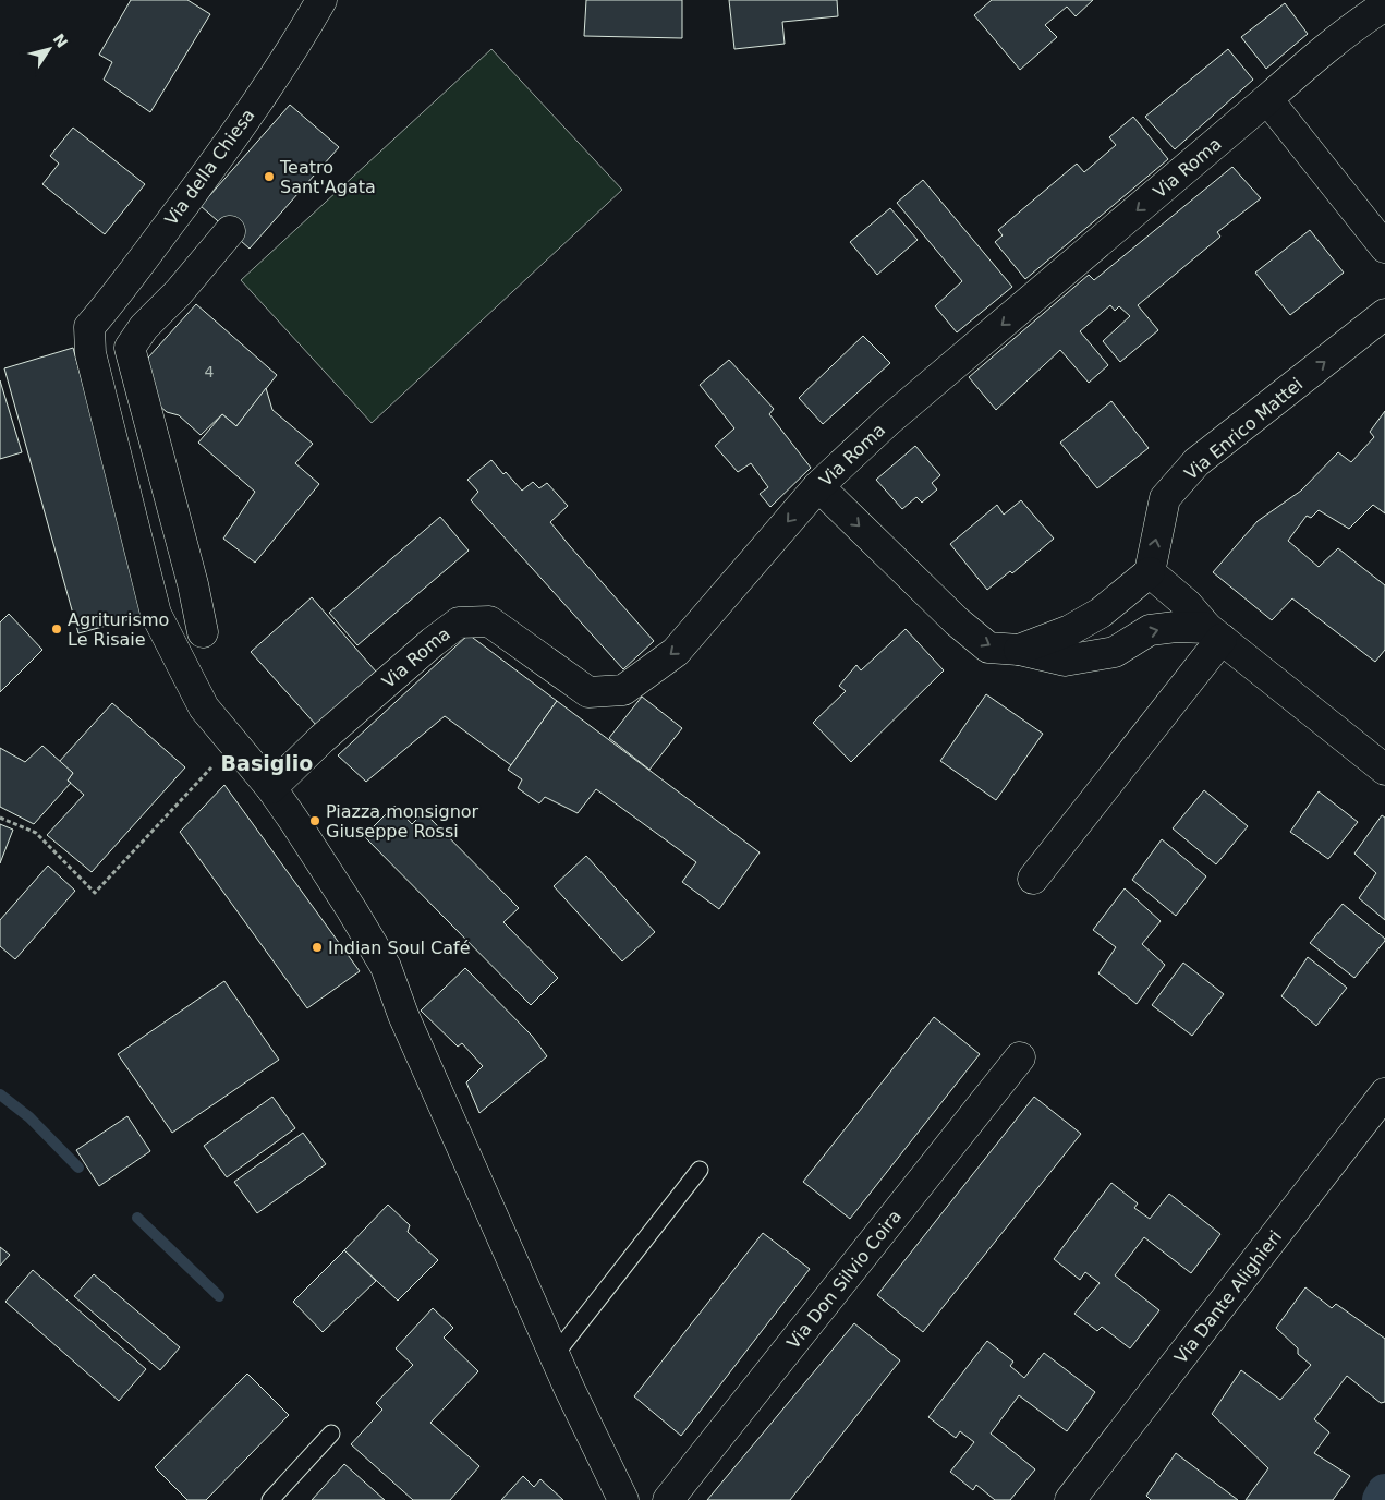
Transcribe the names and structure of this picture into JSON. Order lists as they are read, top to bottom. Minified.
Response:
{"streets":{"street":["Via della Chiesa","Via Roma","Via Enrico Mattei","Via Don Silvio Coira","Via Dante Alighieri"]},"one_way":["Via Roma","Via Enrico Mattei"],"districts":["Basiglio"],"places":["Teatro Sant'Agata","Agriturismo Le Risaie","Piazza monsignor Giuseppe Rossi","Indian Soul Café"],"house_numbers":["4"],"north":"top right"}
